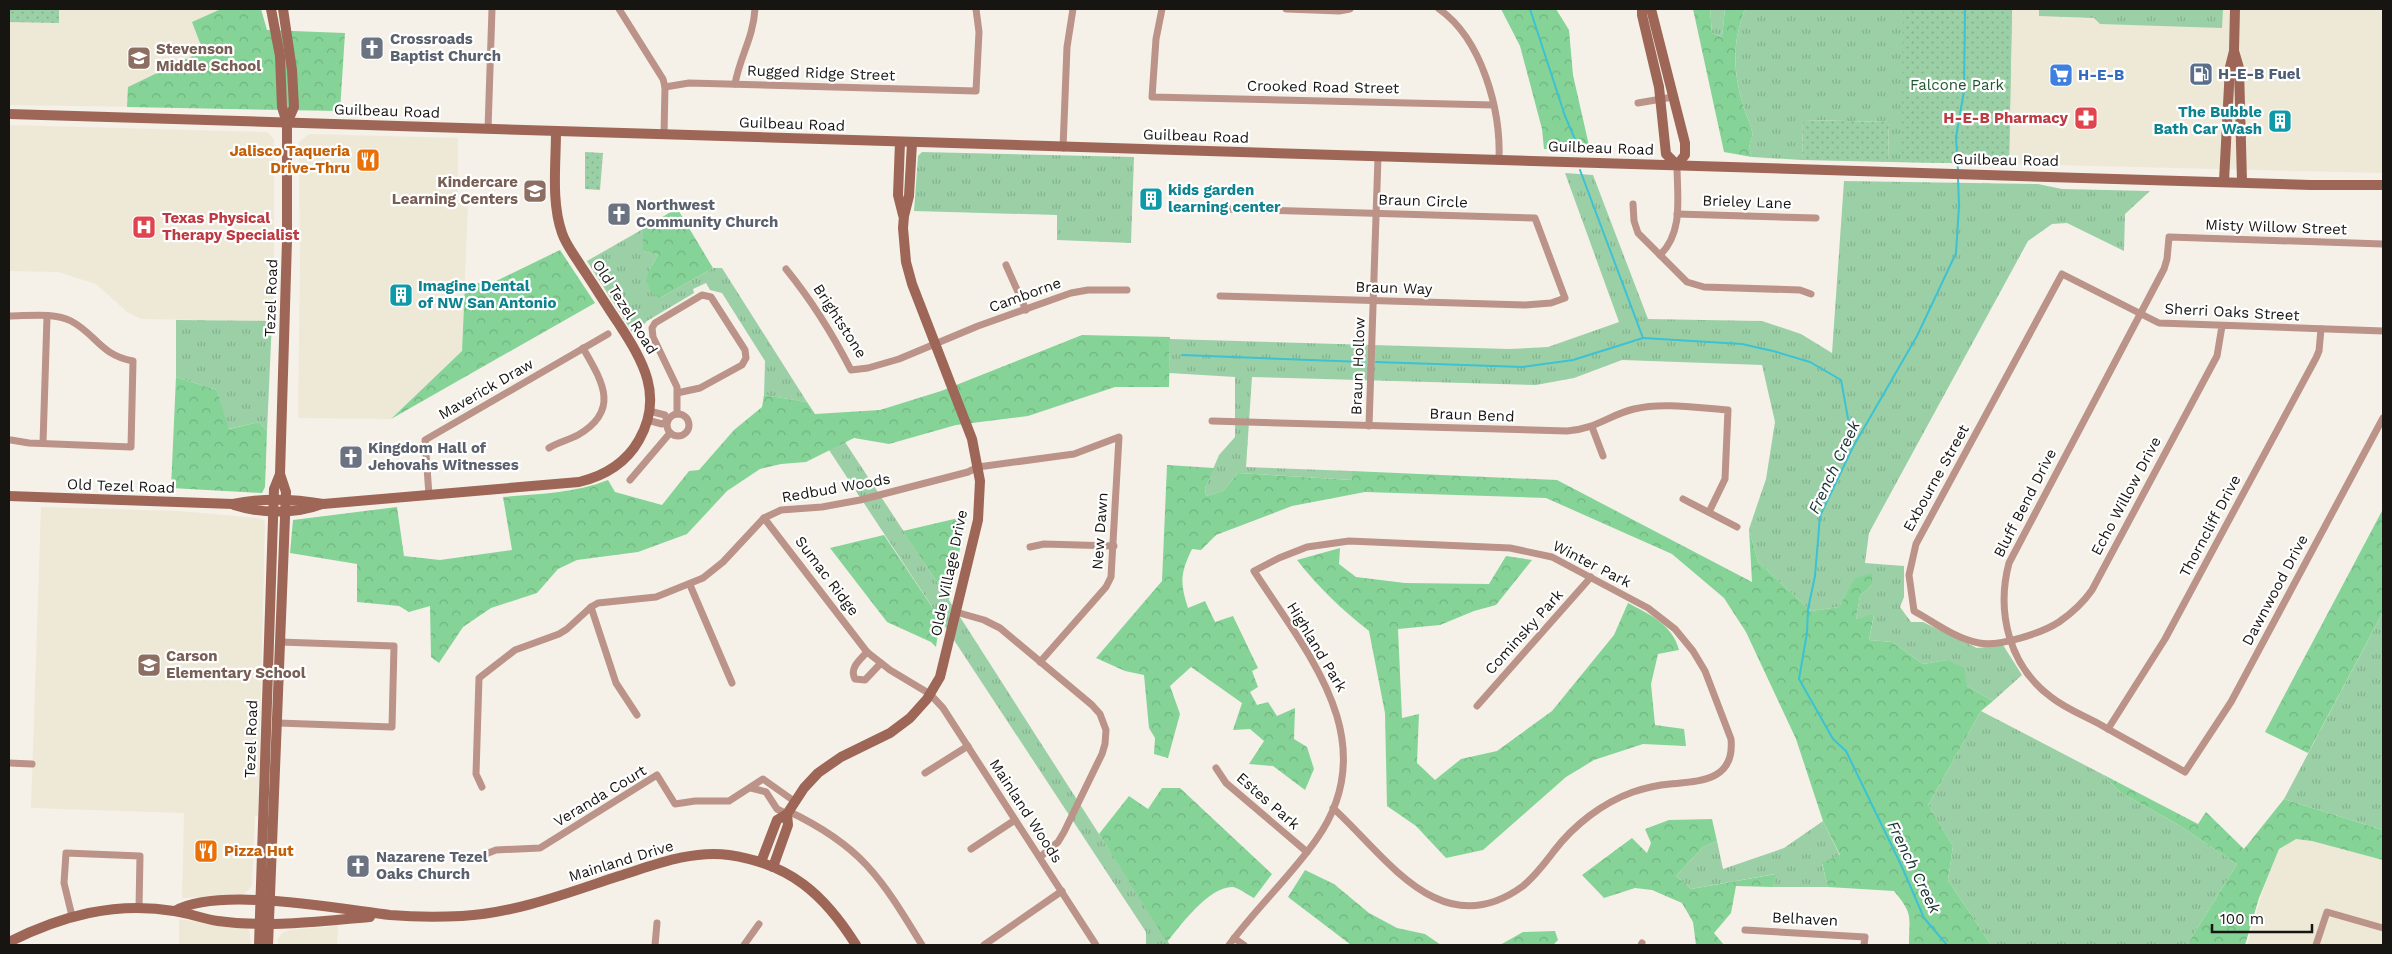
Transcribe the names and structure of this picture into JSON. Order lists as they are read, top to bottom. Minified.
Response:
{"streets":{"main road":["Guilbeau Road","Tezel Road","Old Tezel Road","Olde Village Drive","Mainland Drive"],"street":["Rugged Ridge Street","Crooked Road Street","Braun Circle","Brieley Lane","Misty Willow Street","Braun Way","Camborne","Sherri Oaks Street","Brightstone","Braun Hollow","Maverick Draw","Braun Bend","Exbourne Street","Redbud Woods","Echo Willow Drive","Bluff Bend Drive","Thorncliff Drive","New Dawn","Winter Park","Sumac Ridge","Dawnwood Drive","Cominsky Park","Highland Park","Veranda Court","Estes Park","Mainland Woods","Belhaven"]},"crossings":[["Guilbeau Road","Tezel Road"],["Guilbeau Road","Old Tezel Road"],["Guilbeau Road","Braun Hollow"],["Guilbeau Road","Olde Village Drive"],["Braun Circle","Braun Way"],["Braun Circle","Braun Hollow"],["Misty Willow Street","Bluff Bend Drive"],["Braun Way","Braun Hollow"],["Camborne","Brightstone"],["Camborne","Olde Village Drive"],["Tezel Road","Old Tezel Road"],["Tezel Road","Mainland Drive"],["Old Tezel Road","Maverick Draw"],["Sherri Oaks Street","Exbourne Street"],["Sherri Oaks Street","Echo Willow Drive"],["Sherri Oaks Street","Bluff Bend Drive"],["Sherri Oaks Street","Thorncliff Drive"],["Brightstone","Olde Village Drive"],["Braun Hollow","Braun Bend"],["Exbourne Street","Echo Willow Drive"],["Exbourne Street","Bluff Bend Drive"],["Redbud Woods","New Dawn"],["Redbud Woods","Olde Village Drive"],["Redbud Woods","Sumac Ridge"],["Echo Willow Drive","Bluff Bend Drive"],["Bluff Bend Drive","Thorncliff Drive"],["Bluff Bend Drive","Dawnwood Drive"],["Winter Park","Cominsky Park"],["Winter Park","Highland Park"],["Olde Village Drive","Sumac Ridge"],["Olde Village Drive","Veranda Court"],["Olde Village Drive","Mainland Woods"],["Olde Village Drive","Mainland Drive"],["Sumac Ridge","Mainland Woods"],["Highland Park","Estes Park"]],"water":["French Creek"],"parks":["Falcone Park"],"places":{"church":["Crossroads Baptist Church","Northwest Community Church","Kingdom Hall of Jehovahs Witnesses","Nazarene Tezel Oaks Church"],"school or university":["Stevenson Middle School","Kindercare Learning Centers","Carson Elementary School"],"fuel station":["H-E-B Fuel"],"supermarket":["H-E-B"],"pharmacy":["H-E-B Pharmacy"],"building":["The Bubble Bath Car Wash","kids garden learning center","Imagine Dental of NW San Antonio"],"restaurant":["Jalisco Taqueria Drive-Thru","Pizza Hut"],"hospital":["Texas Physical Therapy Specialist"]},"scale_bar":"100 m"}
